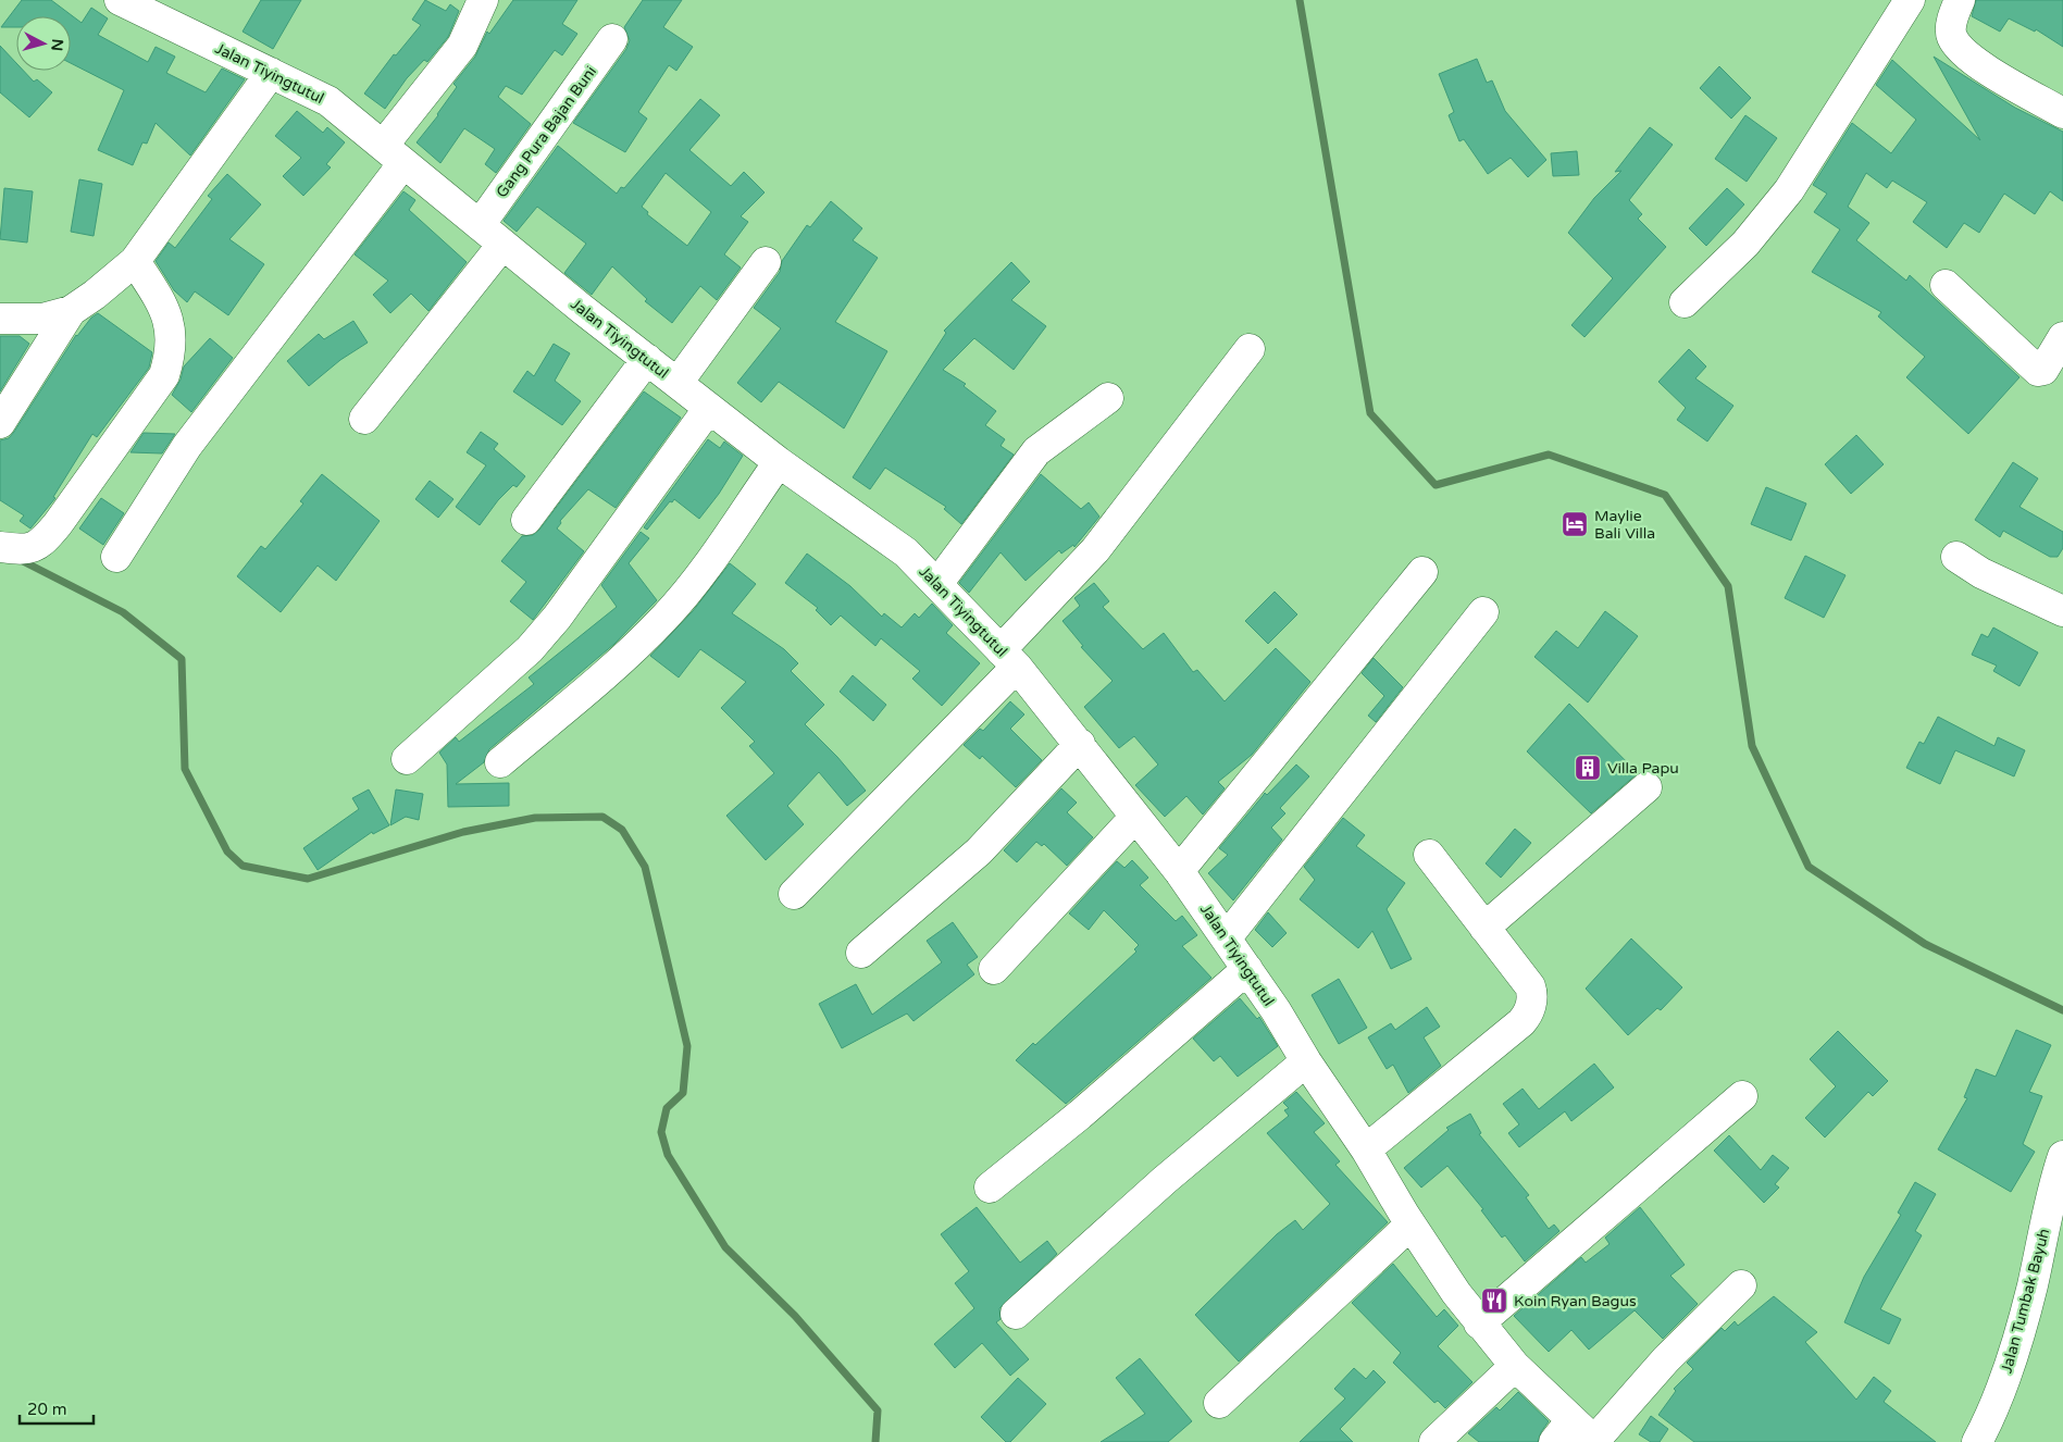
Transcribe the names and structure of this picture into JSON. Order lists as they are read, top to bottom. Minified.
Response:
{"streets":{"street":["Jalan Tiyingtutul","Gang Pura Bajan Buni","Jalan Tumbak Bayuh"]},"crossings":[["Jalan Tiyingtutul","Gang Pura Bajan Buni"]],"places":{"hotel":["Maylie Bali Villa"],"building":["Villa Papu"],"restaurant":["Koin Ryan Bagus"]},"scale_bar":"20 m","north":"right"}
